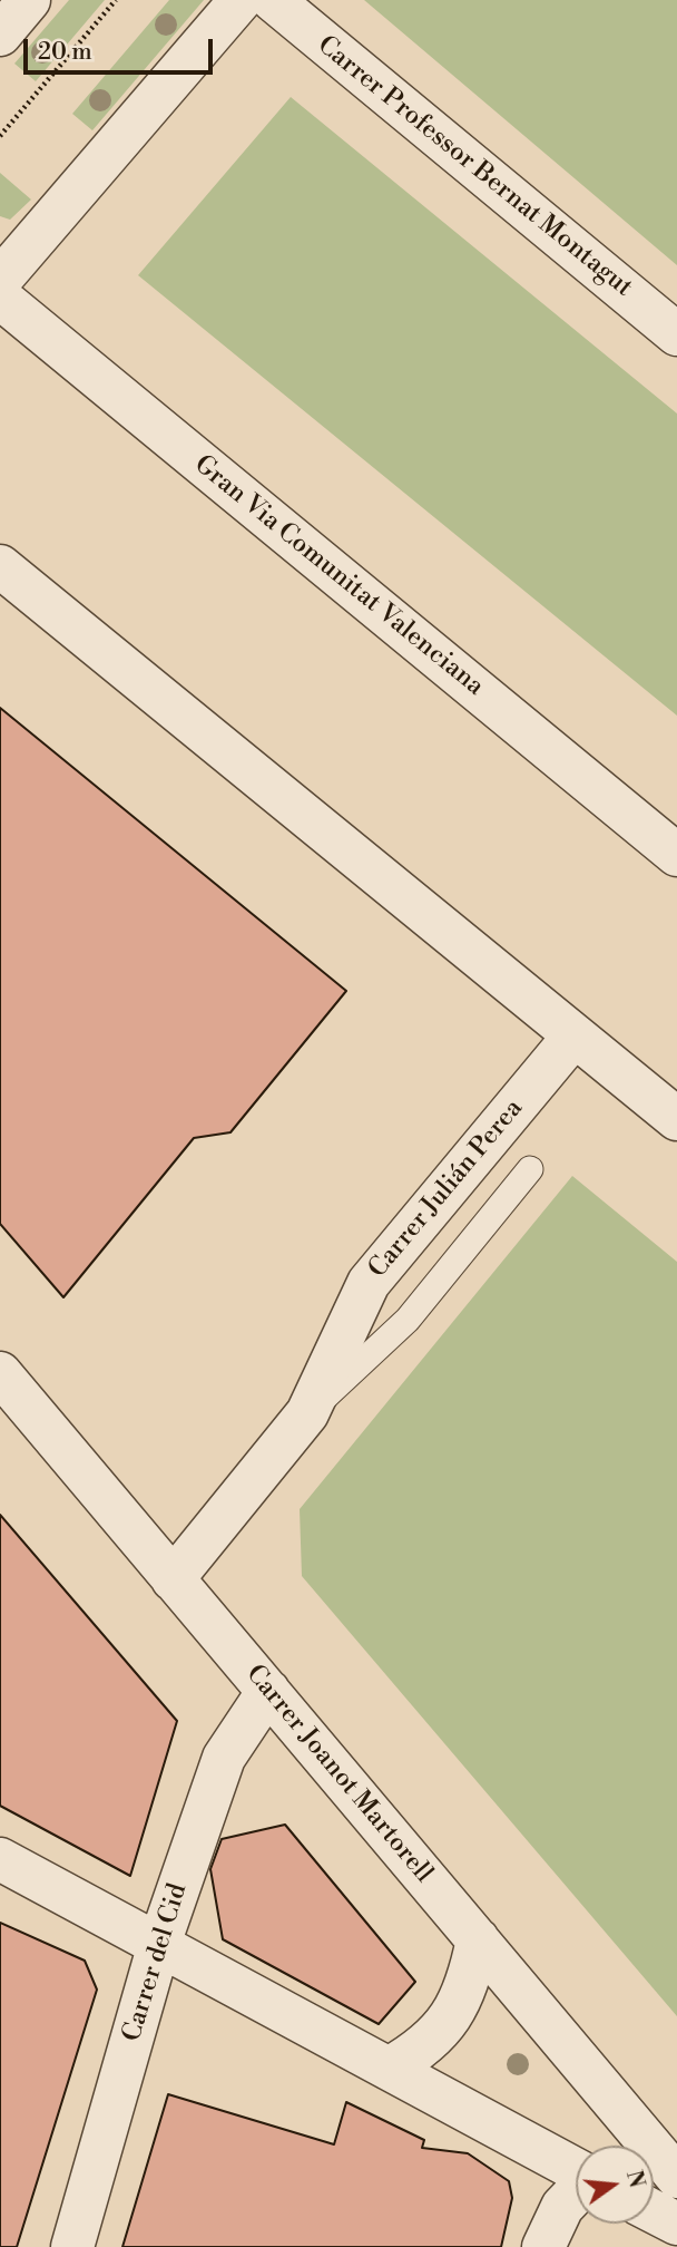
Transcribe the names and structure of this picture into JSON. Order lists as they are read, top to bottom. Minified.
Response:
{"streets":{"street":["Carrer Professor Bernat Montagut","Gran Via Comunitat Valenciana","Carrer Julián Perea","Carrer Joanot Martorell","Carrer del Cid"]},"crossings":[["Carrer Julián Perea","Carrer Joanot Martorell"],["Carrer Joanot Martorell","Carrer del Cid"]],"scale_bar":"20 m","north":"right"}
